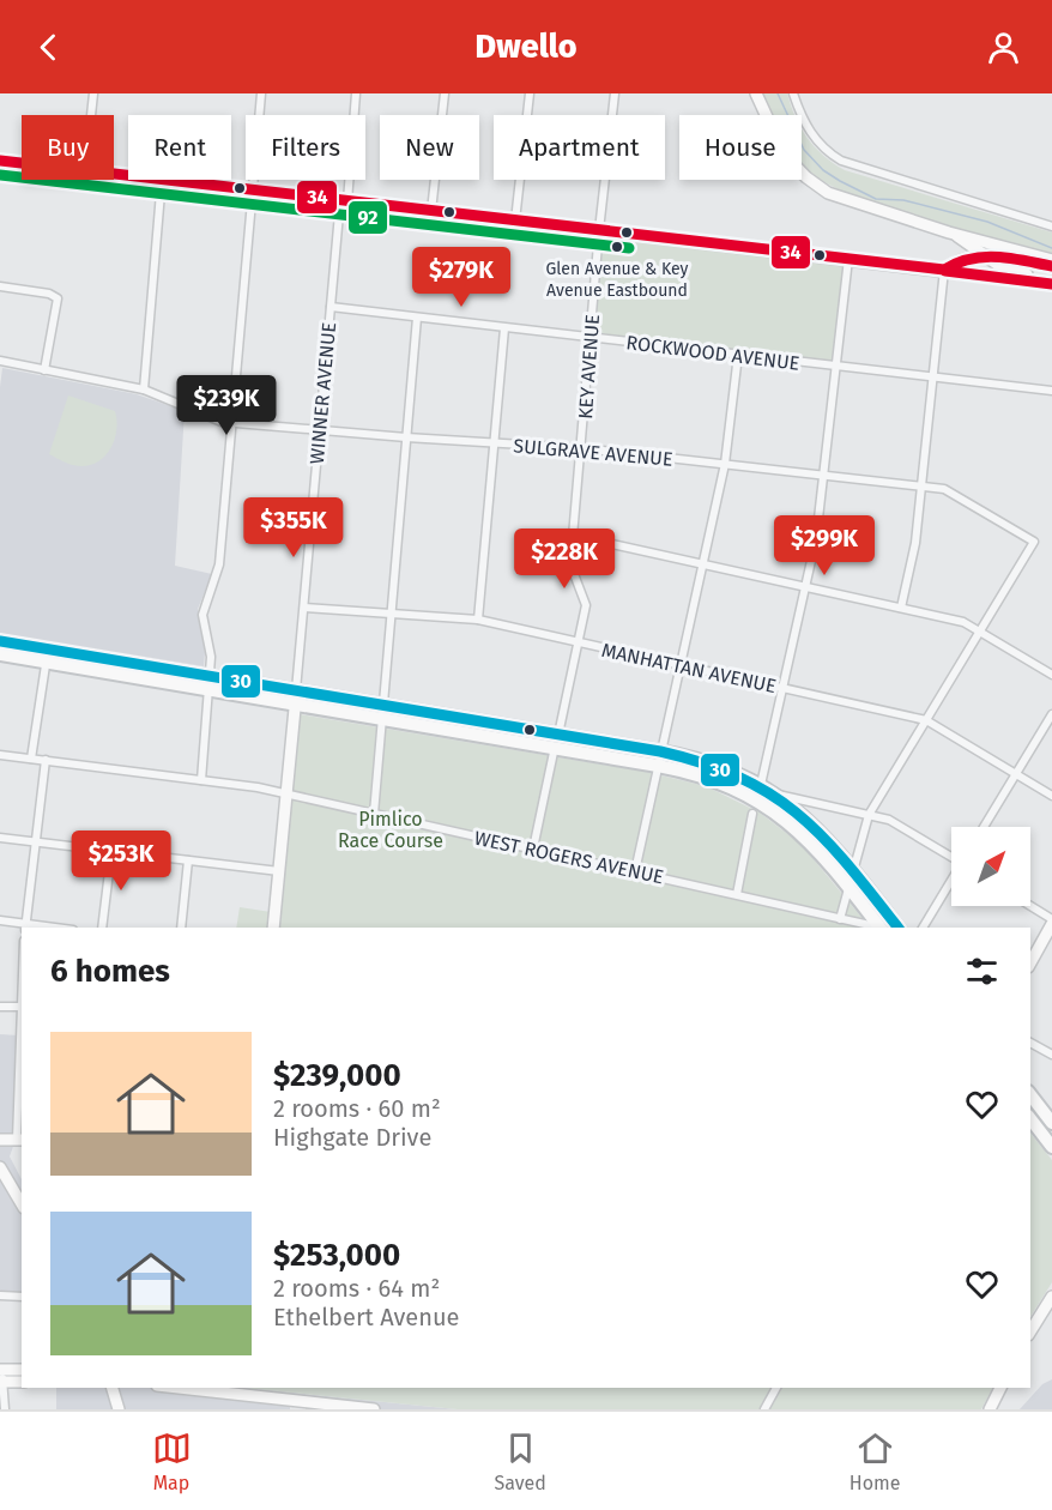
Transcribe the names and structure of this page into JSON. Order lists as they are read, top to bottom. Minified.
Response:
{"streets":{"street":["ROCKWOOD AVENUE","KEY AVENUE","WINNER AVENUE","SULGRAVE AVENUE","MANHATTAN AVENUE","WEST ROGERS AVENUE"]},"crossings":[["ROCKWOOD AVENUE","KEY AVENUE"],["ROCKWOOD AVENUE","WINNER AVENUE"],["KEY AVENUE","SULGRAVE AVENUE"],["KEY AVENUE","MANHATTAN AVENUE"],["KEY AVENUE","WEST ROGERS AVENUE"],["WINNER AVENUE","SULGRAVE AVENUE"],["WINNER AVENUE","MANHATTAN AVENUE"],["WINNER AVENUE","WEST ROGERS AVENUE"]],"parks":["Pimlico Race Course"],"places":["Glen Avenue & Key Avenue Eastbound"],"lines":["transit line 34","transit line 92","transit line 30"],"north":"top right","page":{"header":"Dwello","chip":["Buy","Rent","Filters","New","Apartment","House"],"price":["$279K","$239K","$355K","$299K","$228K","$253K"],"heading":"6 homes","list":[{"name":"$239,000","note":"2 rooms · 60 m² · Highgate Drive"},{"name":"$253,000","note":"2 rooms · 64 m² · Ethelbert Avenue"}],"tabs":["Map","Saved","Home"]}}
